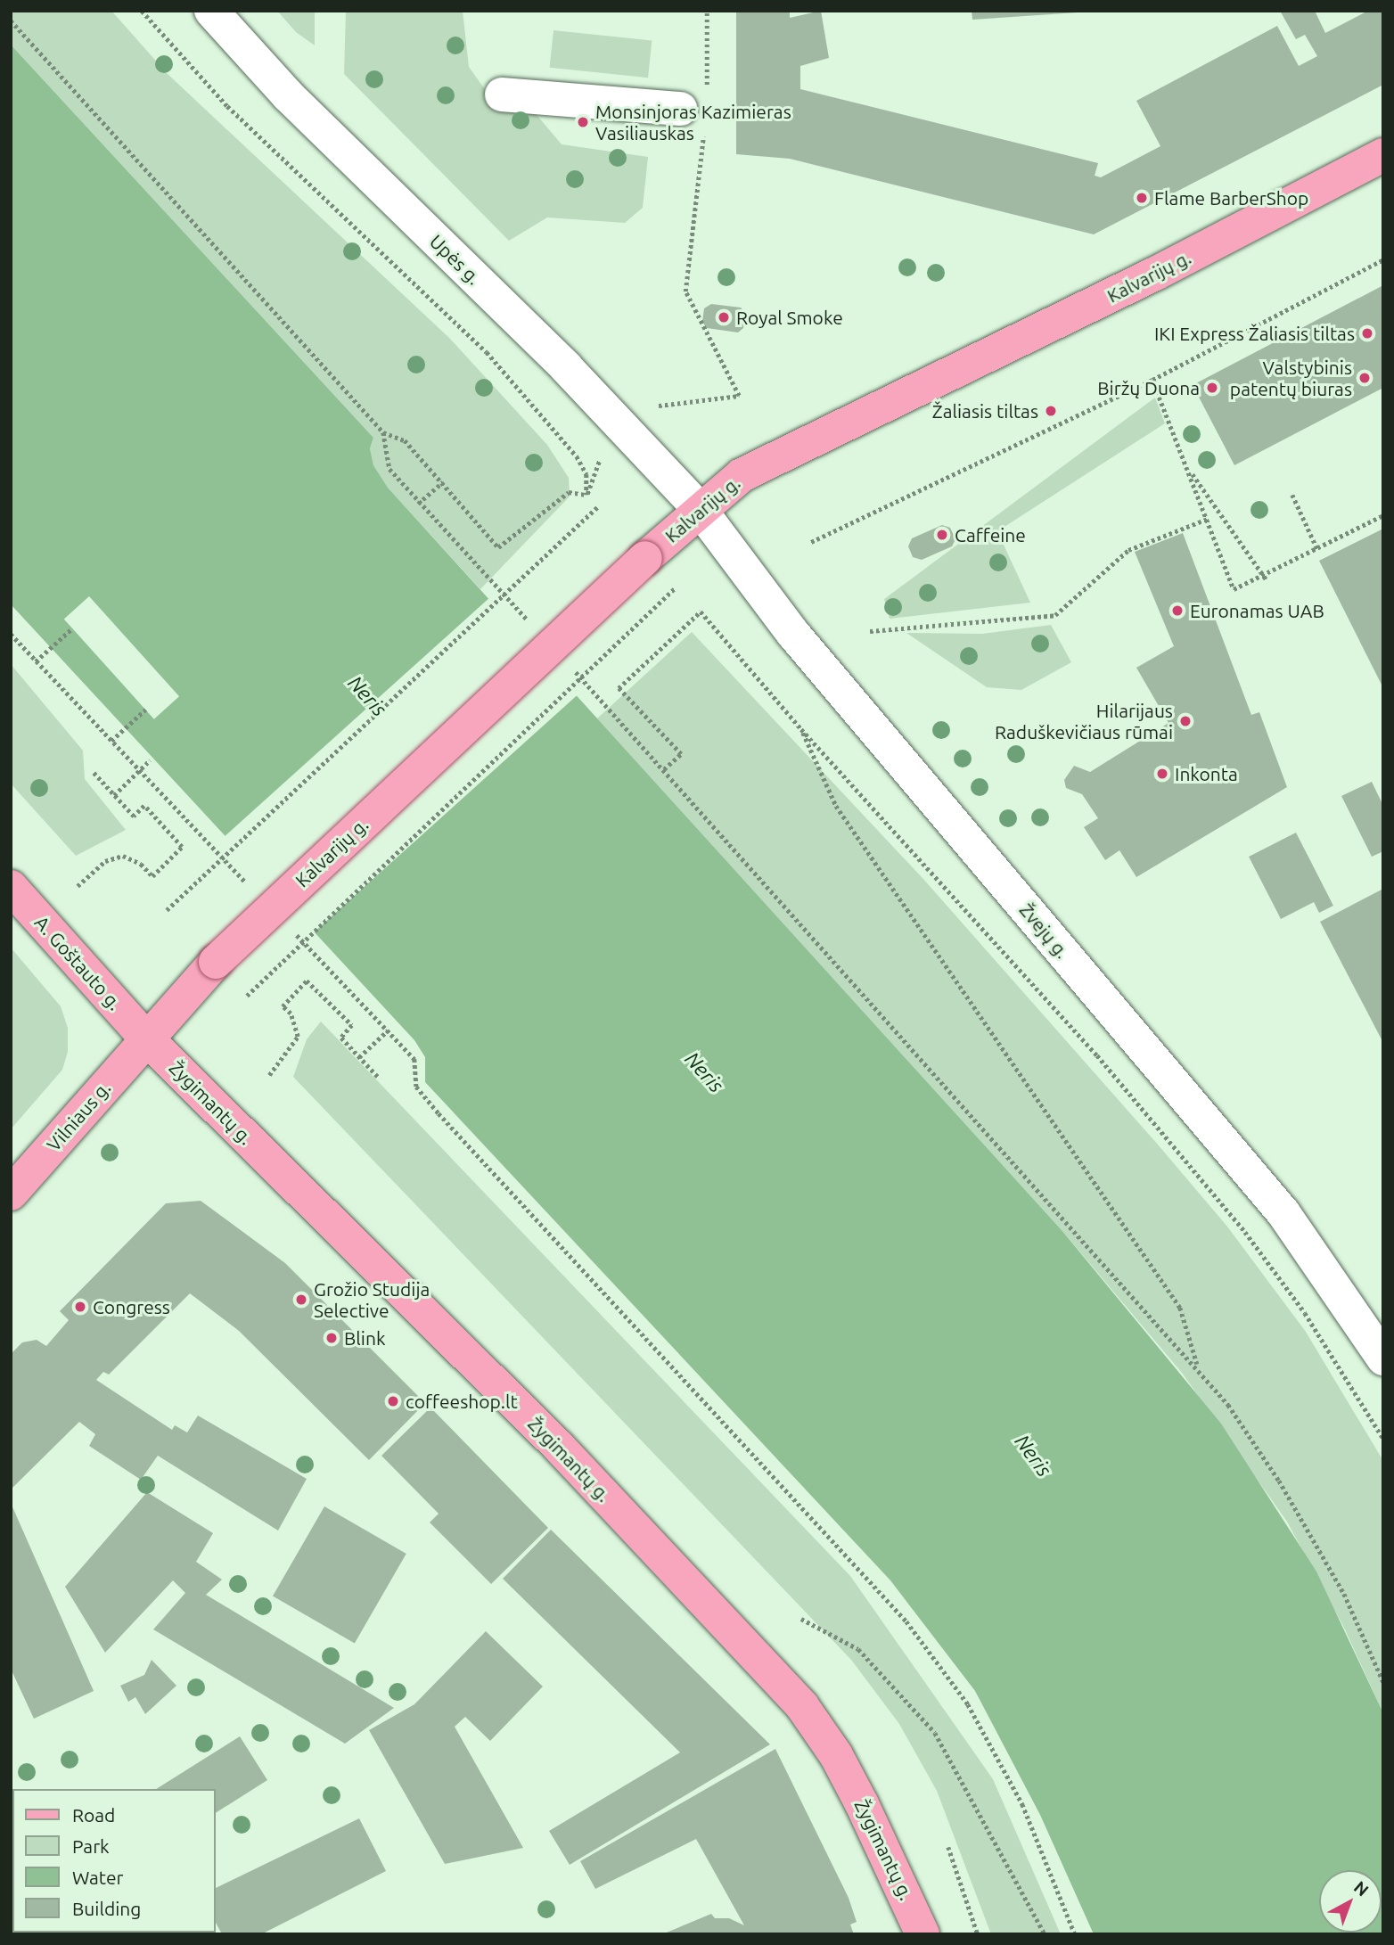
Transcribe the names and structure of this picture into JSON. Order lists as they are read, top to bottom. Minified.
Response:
{"streets":{"main road":["Kalvarijų g.","A. Goštauto g.","Žygimantų g.","Vilniaus g."],"street":["Upės g.","Žvejų g."]},"crossings":[["Upės g.","Kalvarijų g."],["Upės g.","Žvejų g."],["Kalvarijų g.","Žvejų g."],["Kalvarijų g.","A. Goštauto g."],["Kalvarijų g.","Žygimantų g."],["Kalvarijų g.","Vilniaus g."],["A. Goštauto g.","Žygimantų g."],["A. Goštauto g.","Vilniaus g."],["Žygimantų g.","Vilniaus g."]],"water":["Neris"],"places":["Monsinjoras Kazimieras Vasiliauskas","Flame BarberShop","Royal Smoke","IKI Express Žaliasis tiltas","Valstybinis patentų biuras","Biržų Duona","Žaliasis tiltas","Caffeine","Euronamas UAB","Hilarijaus Raduškevičiaus rūmai","Inkonta","Grožio Studija Selective","Congress","Blink","coffeeshop.lt"],"legend":["Road","Park","Water","Building"],"north":"top right"}
